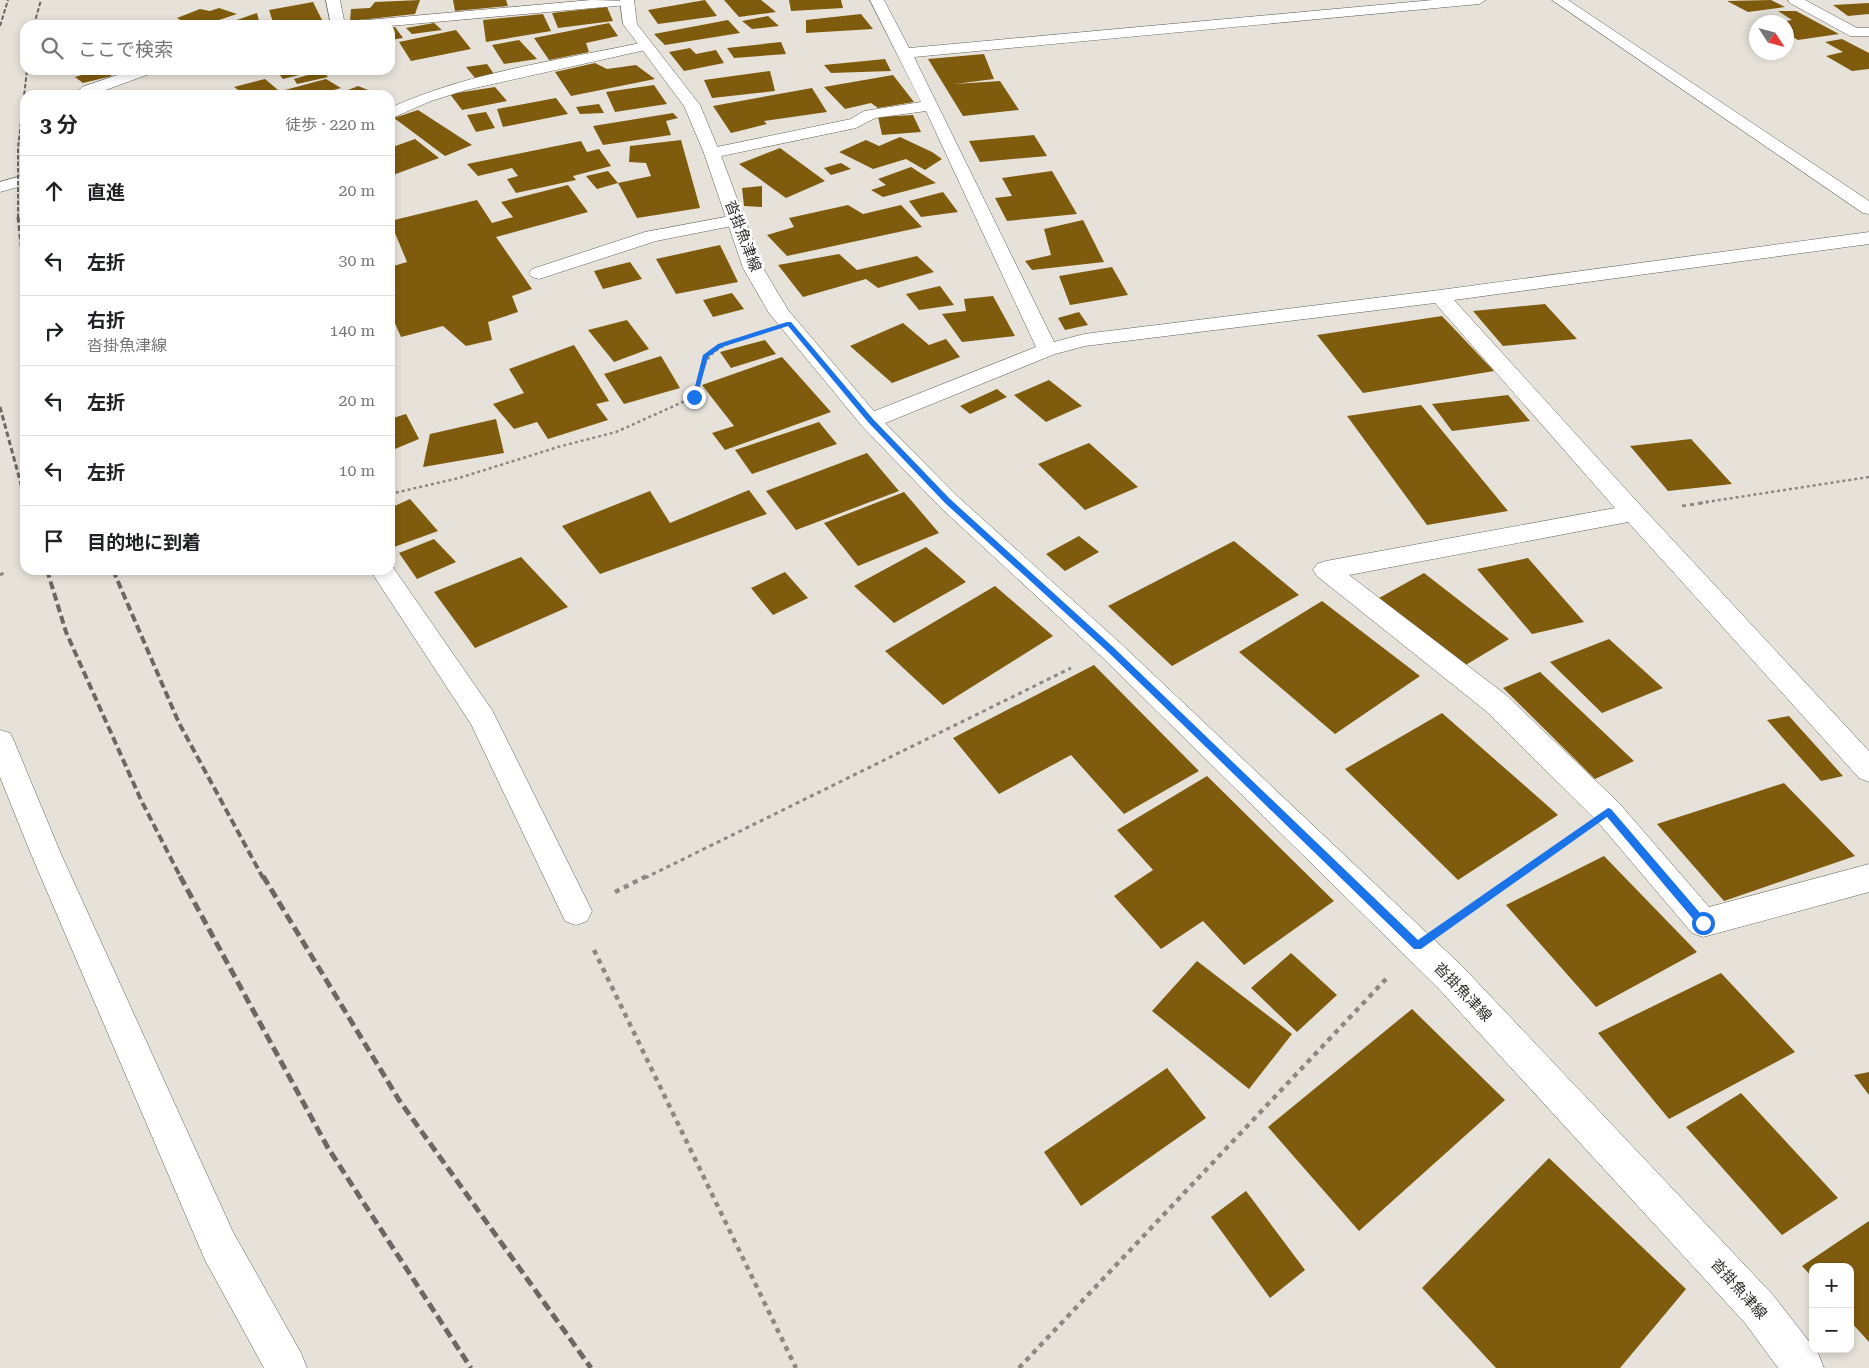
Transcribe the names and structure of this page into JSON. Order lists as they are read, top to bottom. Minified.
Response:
{"streets":{"street":["沓掛魚津線"]},"north":"bottom right","page":{"search":"ここで検索","heading":["3 分","徒歩 · 220 m"],"list":[["直進","20 m"],["左折","30 m"],["右折","沓掛魚津線","140 m"],["左折","20 m"],["左折","10 m"],"目的地に到着"],"map_buttons":["+","−"]}}
